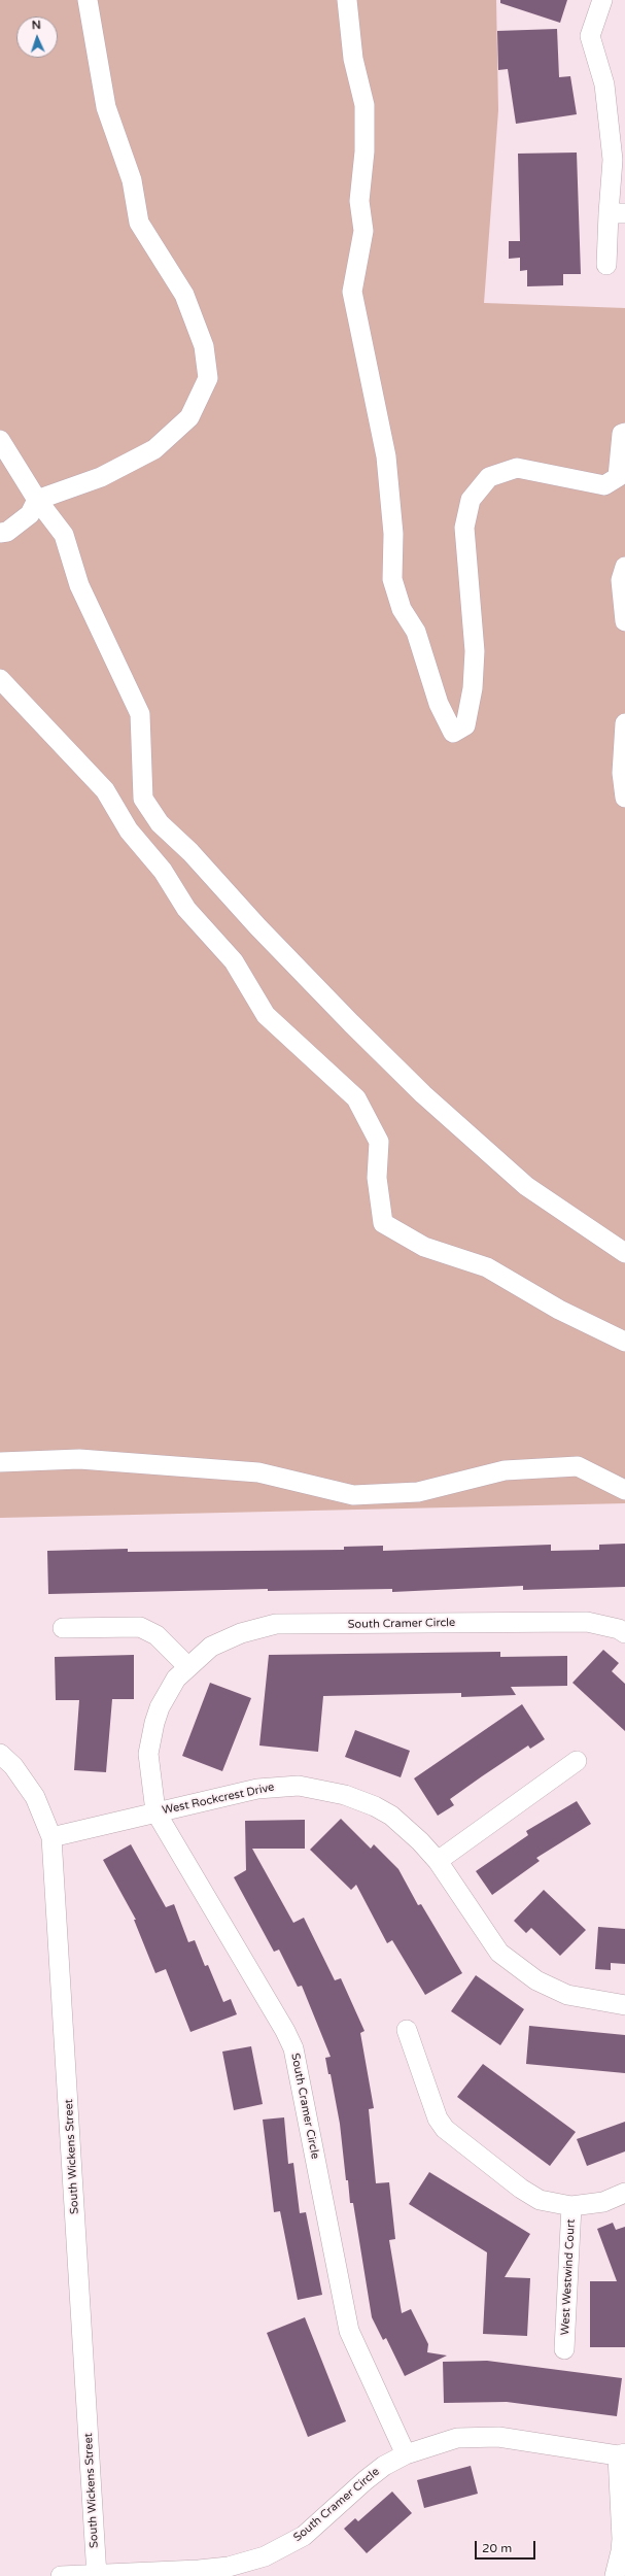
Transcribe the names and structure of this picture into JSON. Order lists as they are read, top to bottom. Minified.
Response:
{"streets":{"street":["South Cramer Circle","West Rockcrest Drive","South Wickens Street","West Westwind Court"]},"crossings":[["South Cramer Circle","West Rockcrest Drive"],["South Cramer Circle","South Wickens Street"],["West Rockcrest Drive","South Wickens Street"]],"scale_bar":"20 m","north":"top"}
